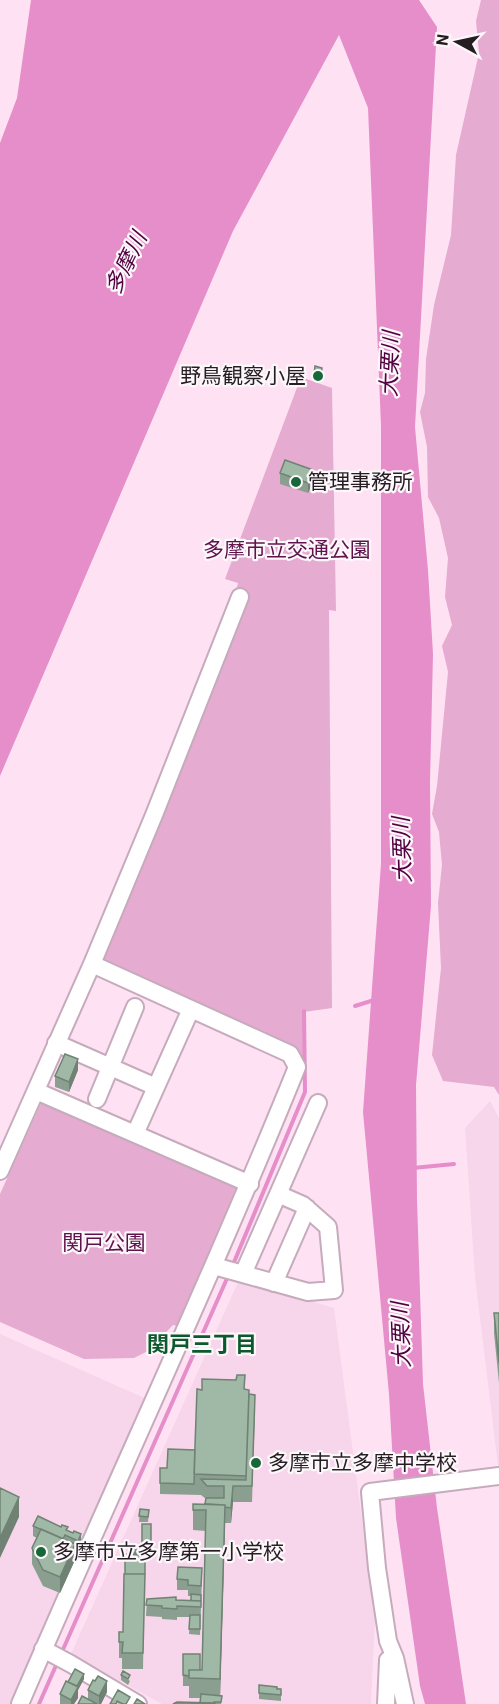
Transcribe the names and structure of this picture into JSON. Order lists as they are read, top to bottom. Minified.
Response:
{"districts":["関戸三丁目"],"water":["多摩川","大栗川"],"parks":["多摩市立交通公園","関戸公園"],"places":["野鳥観察小屋","管理事務所","多摩市立多摩中学校","多摩市立多摩第一小学校"],"north":"left"}
